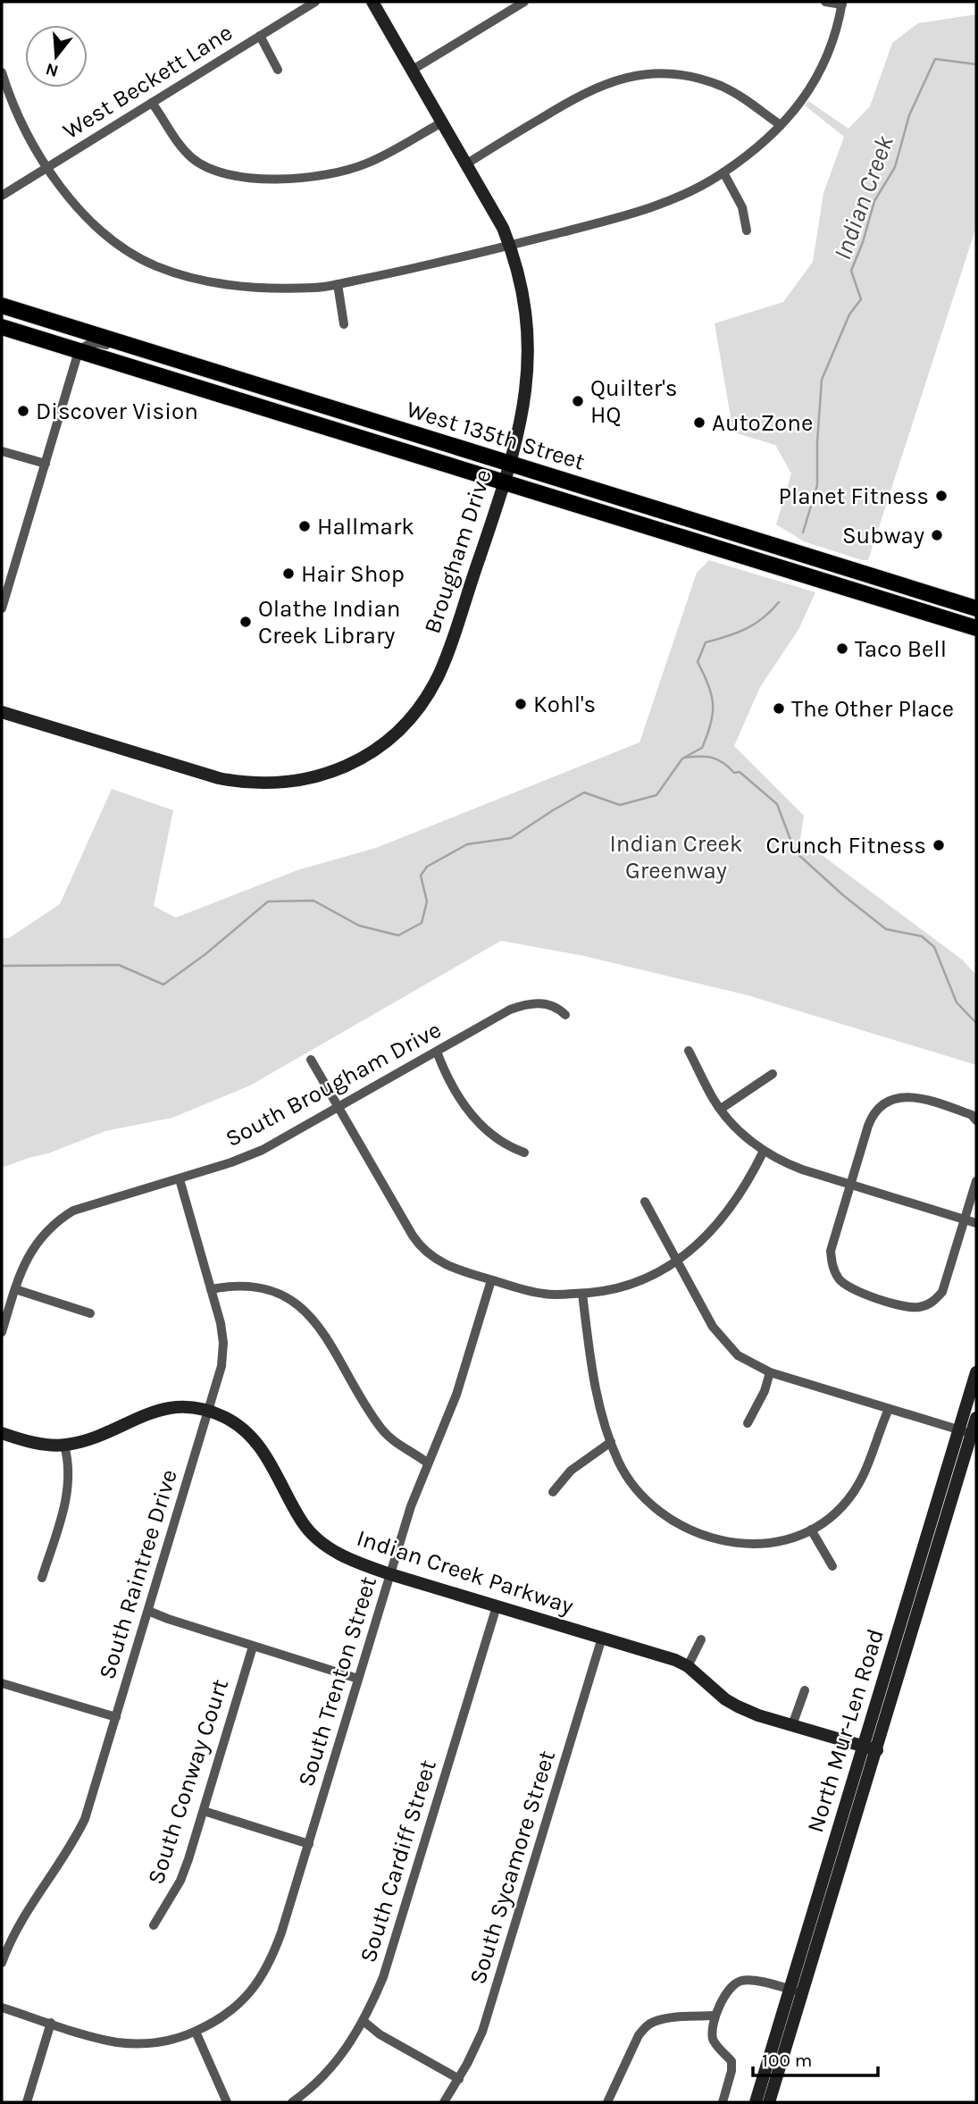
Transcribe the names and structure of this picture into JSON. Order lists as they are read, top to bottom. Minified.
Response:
{"streets":{"main road":["West 135th Street"],"street":["West Beckett Lane","Brougham Drive","South Brougham Drive","Indian Creek Parkway","South Raintree Drive","South Trenton Street","North Mur-Len Road","South Conway Court","South Cardiff Street","South Sycamore Street"]},"crossings":[["West 135th Street","Brougham Drive"],["South Brougham Drive","South Raintree Drive"],["Indian Creek Parkway","South Raintree Drive"],["Indian Creek Parkway","South Trenton Street"],["Indian Creek Parkway","North Mur-Len Road"],["Indian Creek Parkway","South Cardiff Street"],["Indian Creek Parkway","South Sycamore Street"]],"water":["Indian Creek"],"parks":["Indian Creek Greenway"],"places":["Quilter's HQ","Discover Vision","AutoZone","Planet Fitness","Hallmark","Subway","Hair Shop","Olathe Indian Creek Library","Taco Bell","Kohl's","The Other Place","Crunch Fitness"],"scale_bar":"100 m","north":"bottom"}
